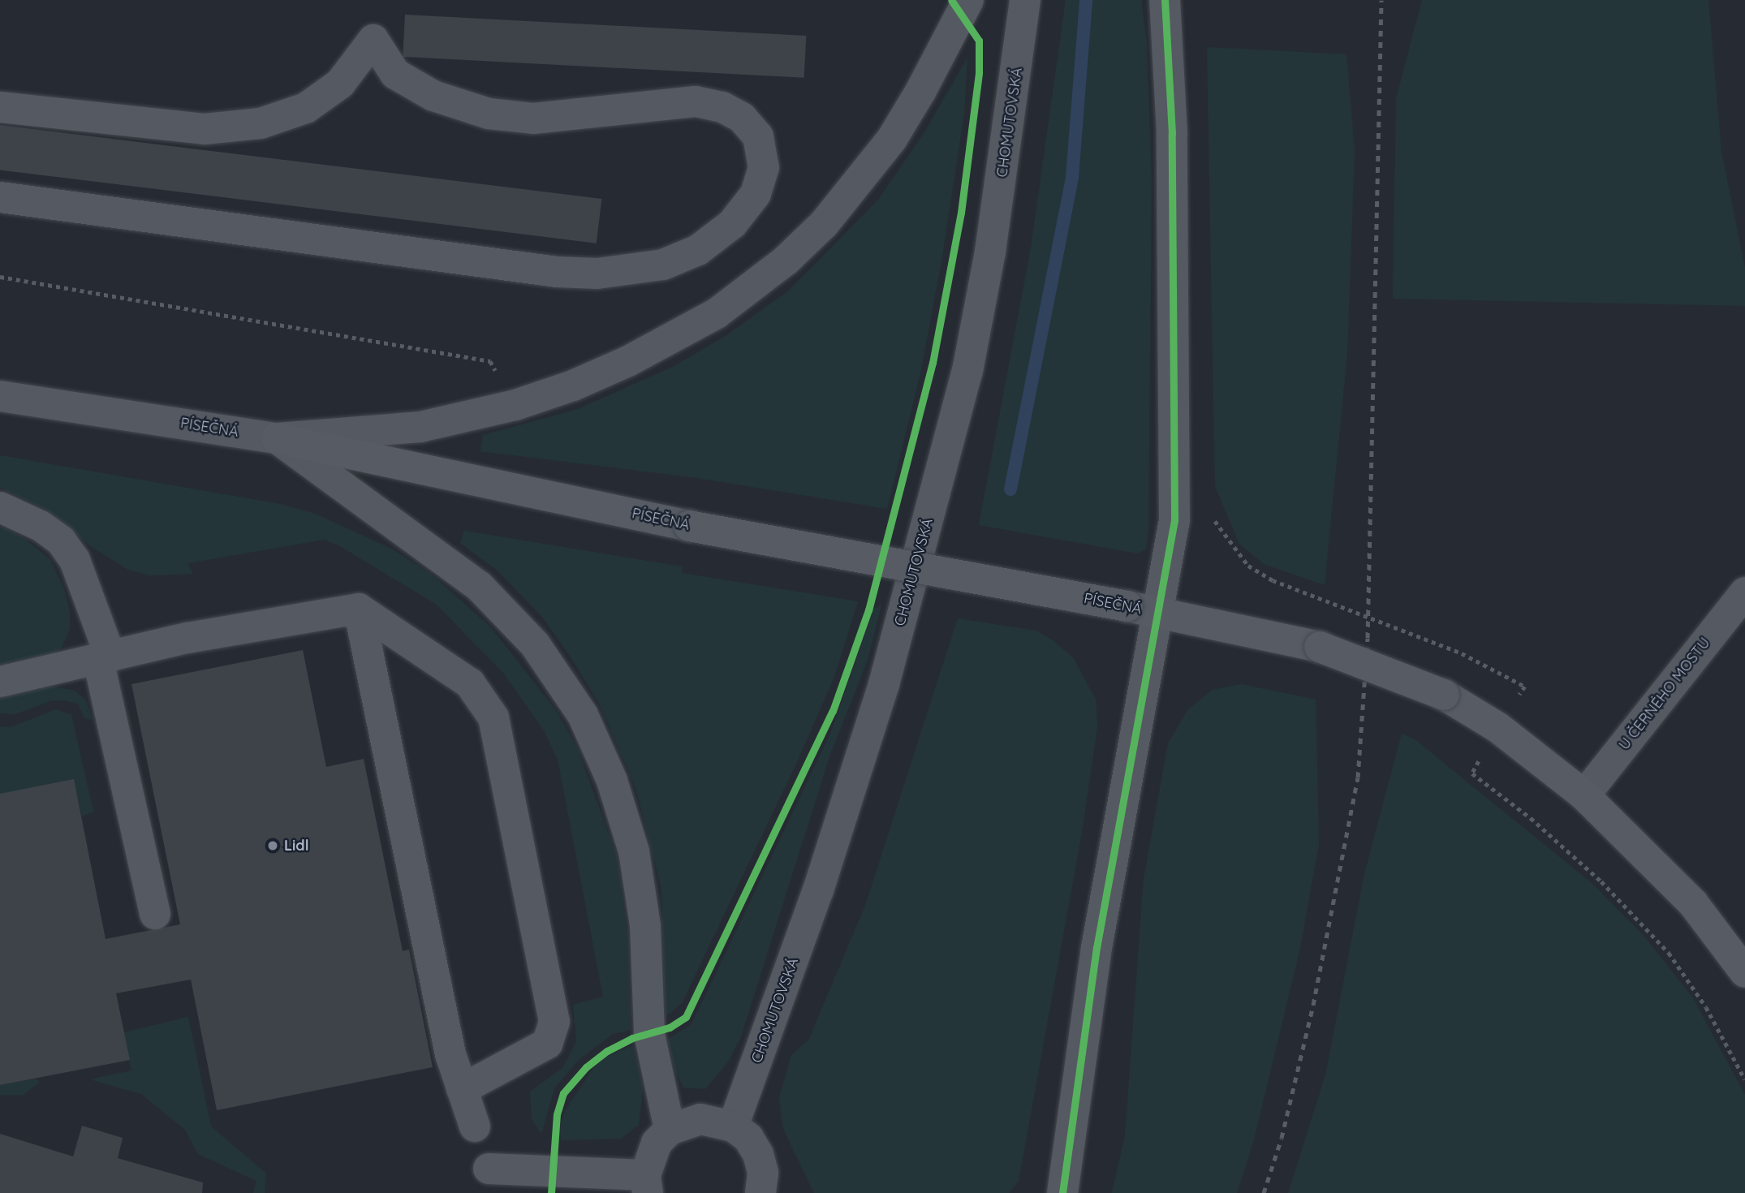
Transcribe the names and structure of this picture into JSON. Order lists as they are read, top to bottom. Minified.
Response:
{"streets":{"main road":["PÍSEČNÁ"],"street":["CHOMUTOVSKÁ","U ČERNÉHO MOSTU"]},"crossings":[["PÍSEČNÁ","U ČERNÉHO MOSTU"]],"places":["Lidl"]}
